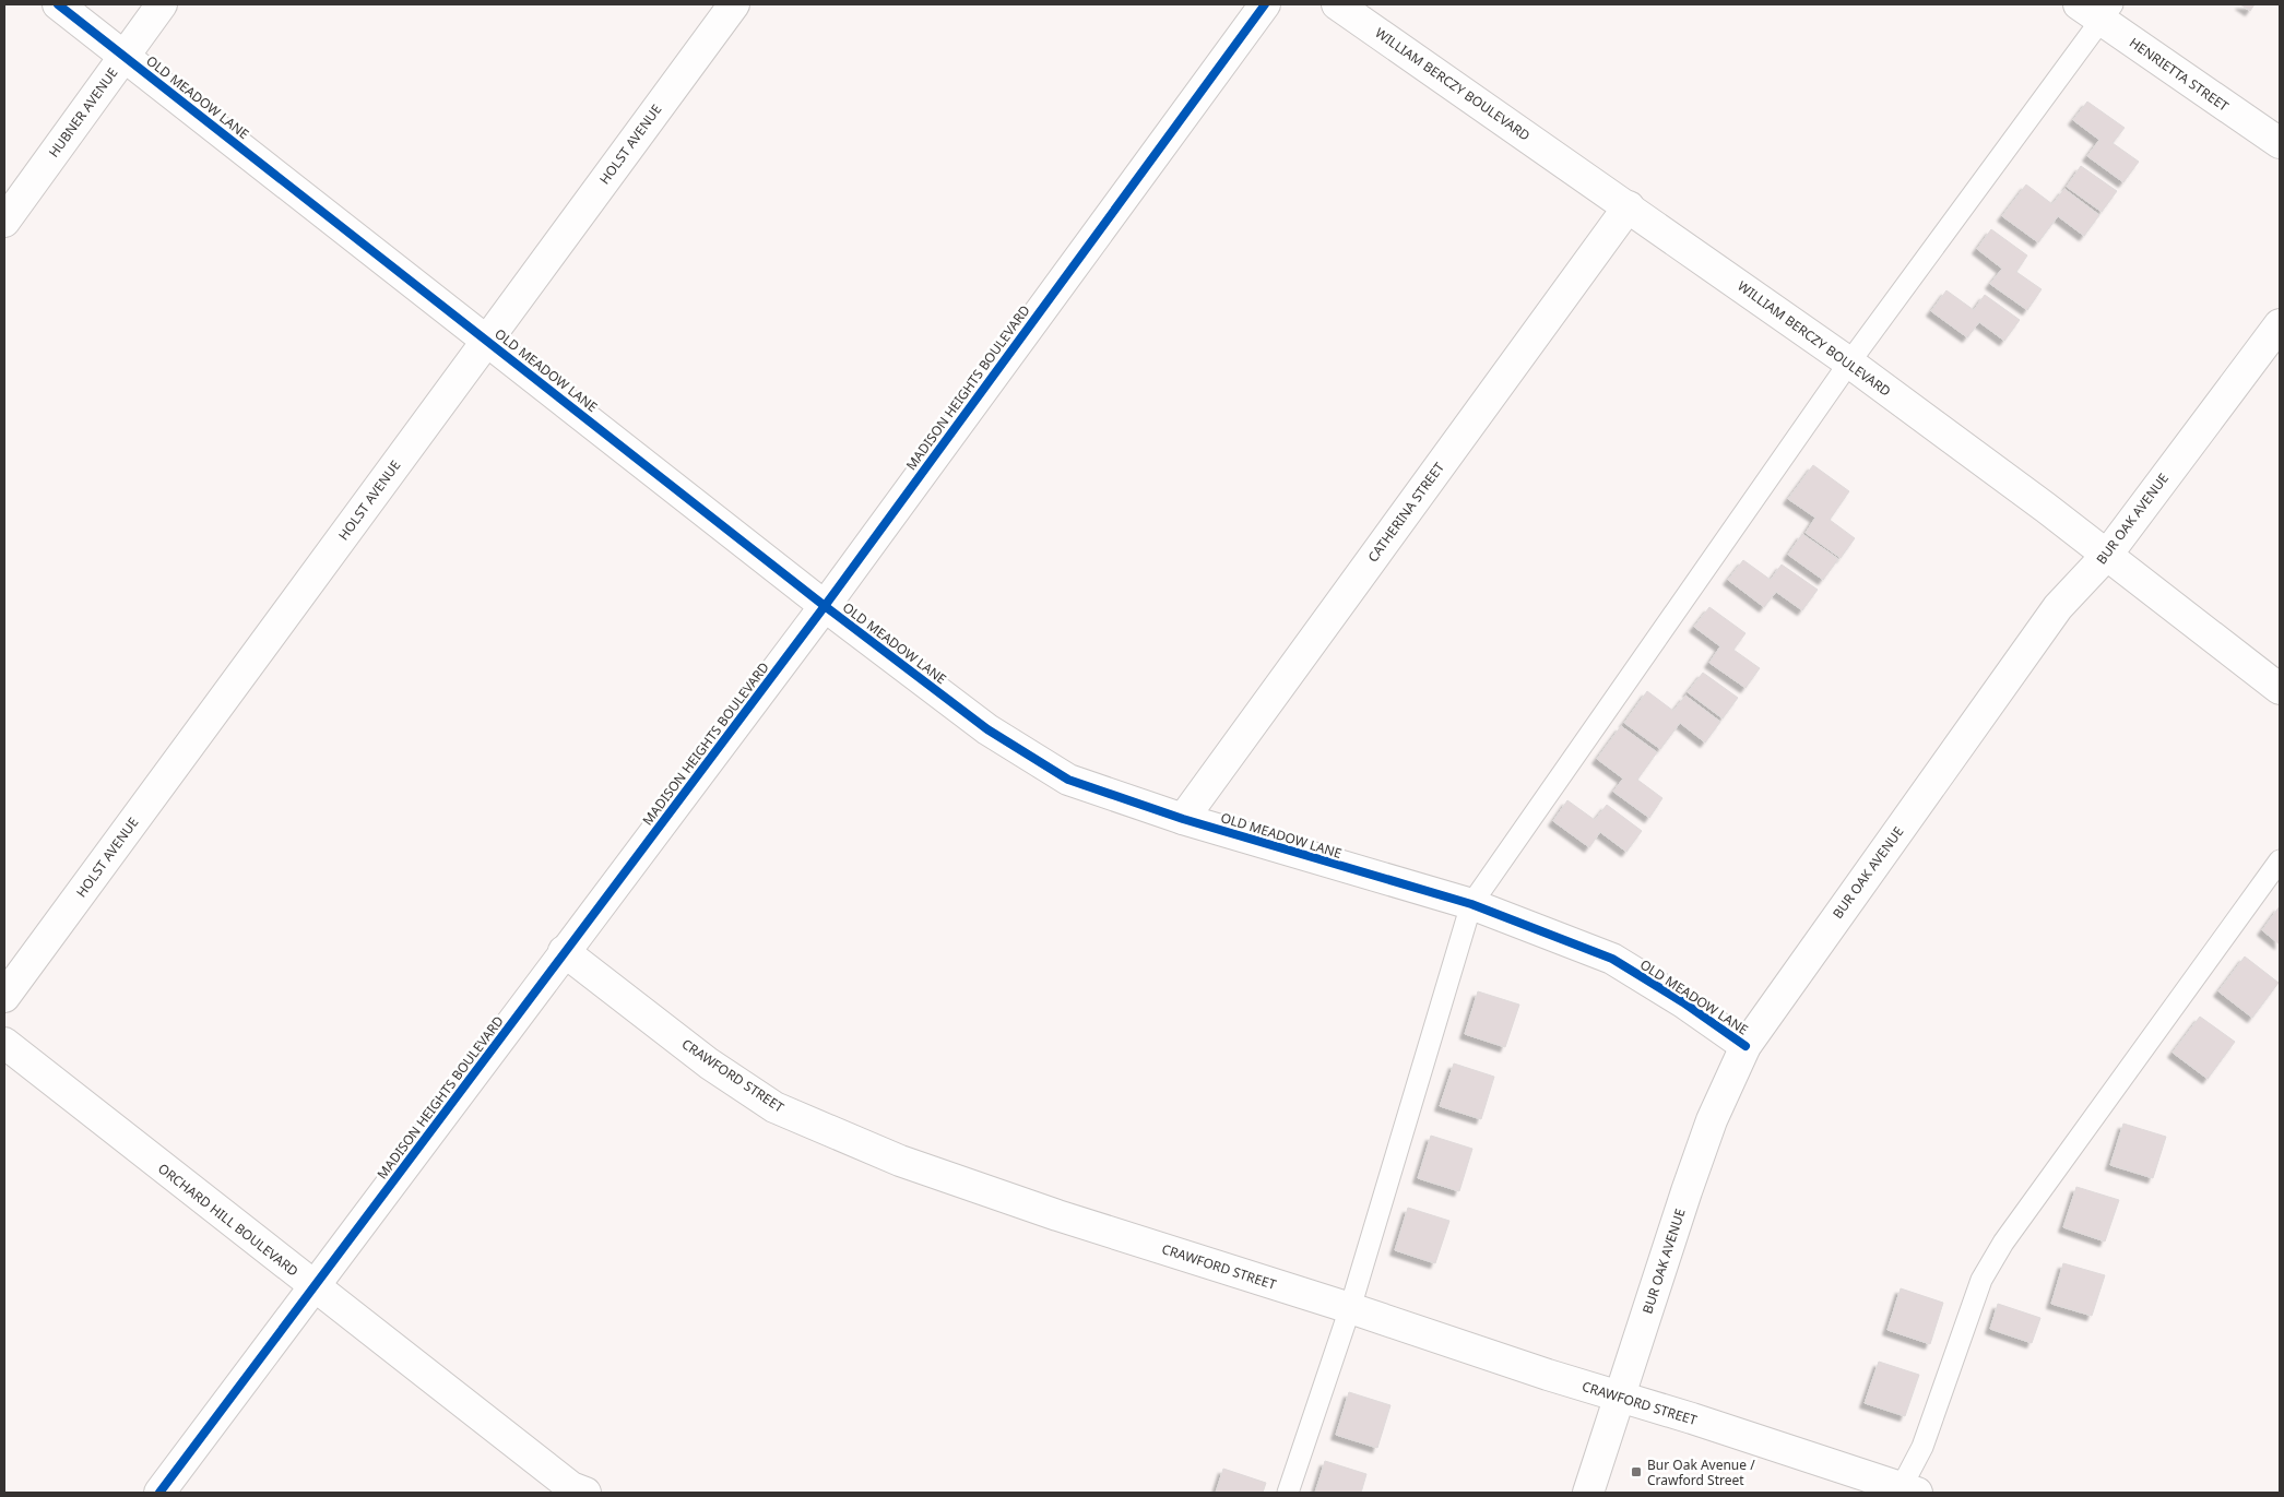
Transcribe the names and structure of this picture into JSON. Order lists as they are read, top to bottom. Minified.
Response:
{"streets":{"street":["HENRIETTA STREET","WILLIAM BERCZY BOULEVARD","OLD MEADOW LANE","HUBNER AVENUE","HOLST AVENUE","MADISON HEIGHTS BOULEVARD","CATHERINA STREET","BUR OAK AVENUE","CRAWFORD STREET","ORCHARD HILL BOULEVARD"]},"crossings":[["WILLIAM BERCZY BOULEVARD","CATHERINA STREET"],["WILLIAM BERCZY BOULEVARD","BUR OAK AVENUE"],["OLD MEADOW LANE","HUBNER AVENUE"],["OLD MEADOW LANE","HOLST AVENUE"],["OLD MEADOW LANE","MADISON HEIGHTS BOULEVARD"],["OLD MEADOW LANE","CATHERINA STREET"],["OLD MEADOW LANE","BUR OAK AVENUE"],["MADISON HEIGHTS BOULEVARD","CRAWFORD STREET"],["MADISON HEIGHTS BOULEVARD","ORCHARD HILL BOULEVARD"],["BUR OAK AVENUE","CRAWFORD STREET"]],"places":{"transit":["Bur Oak Avenue / Crawford Street"]}}
